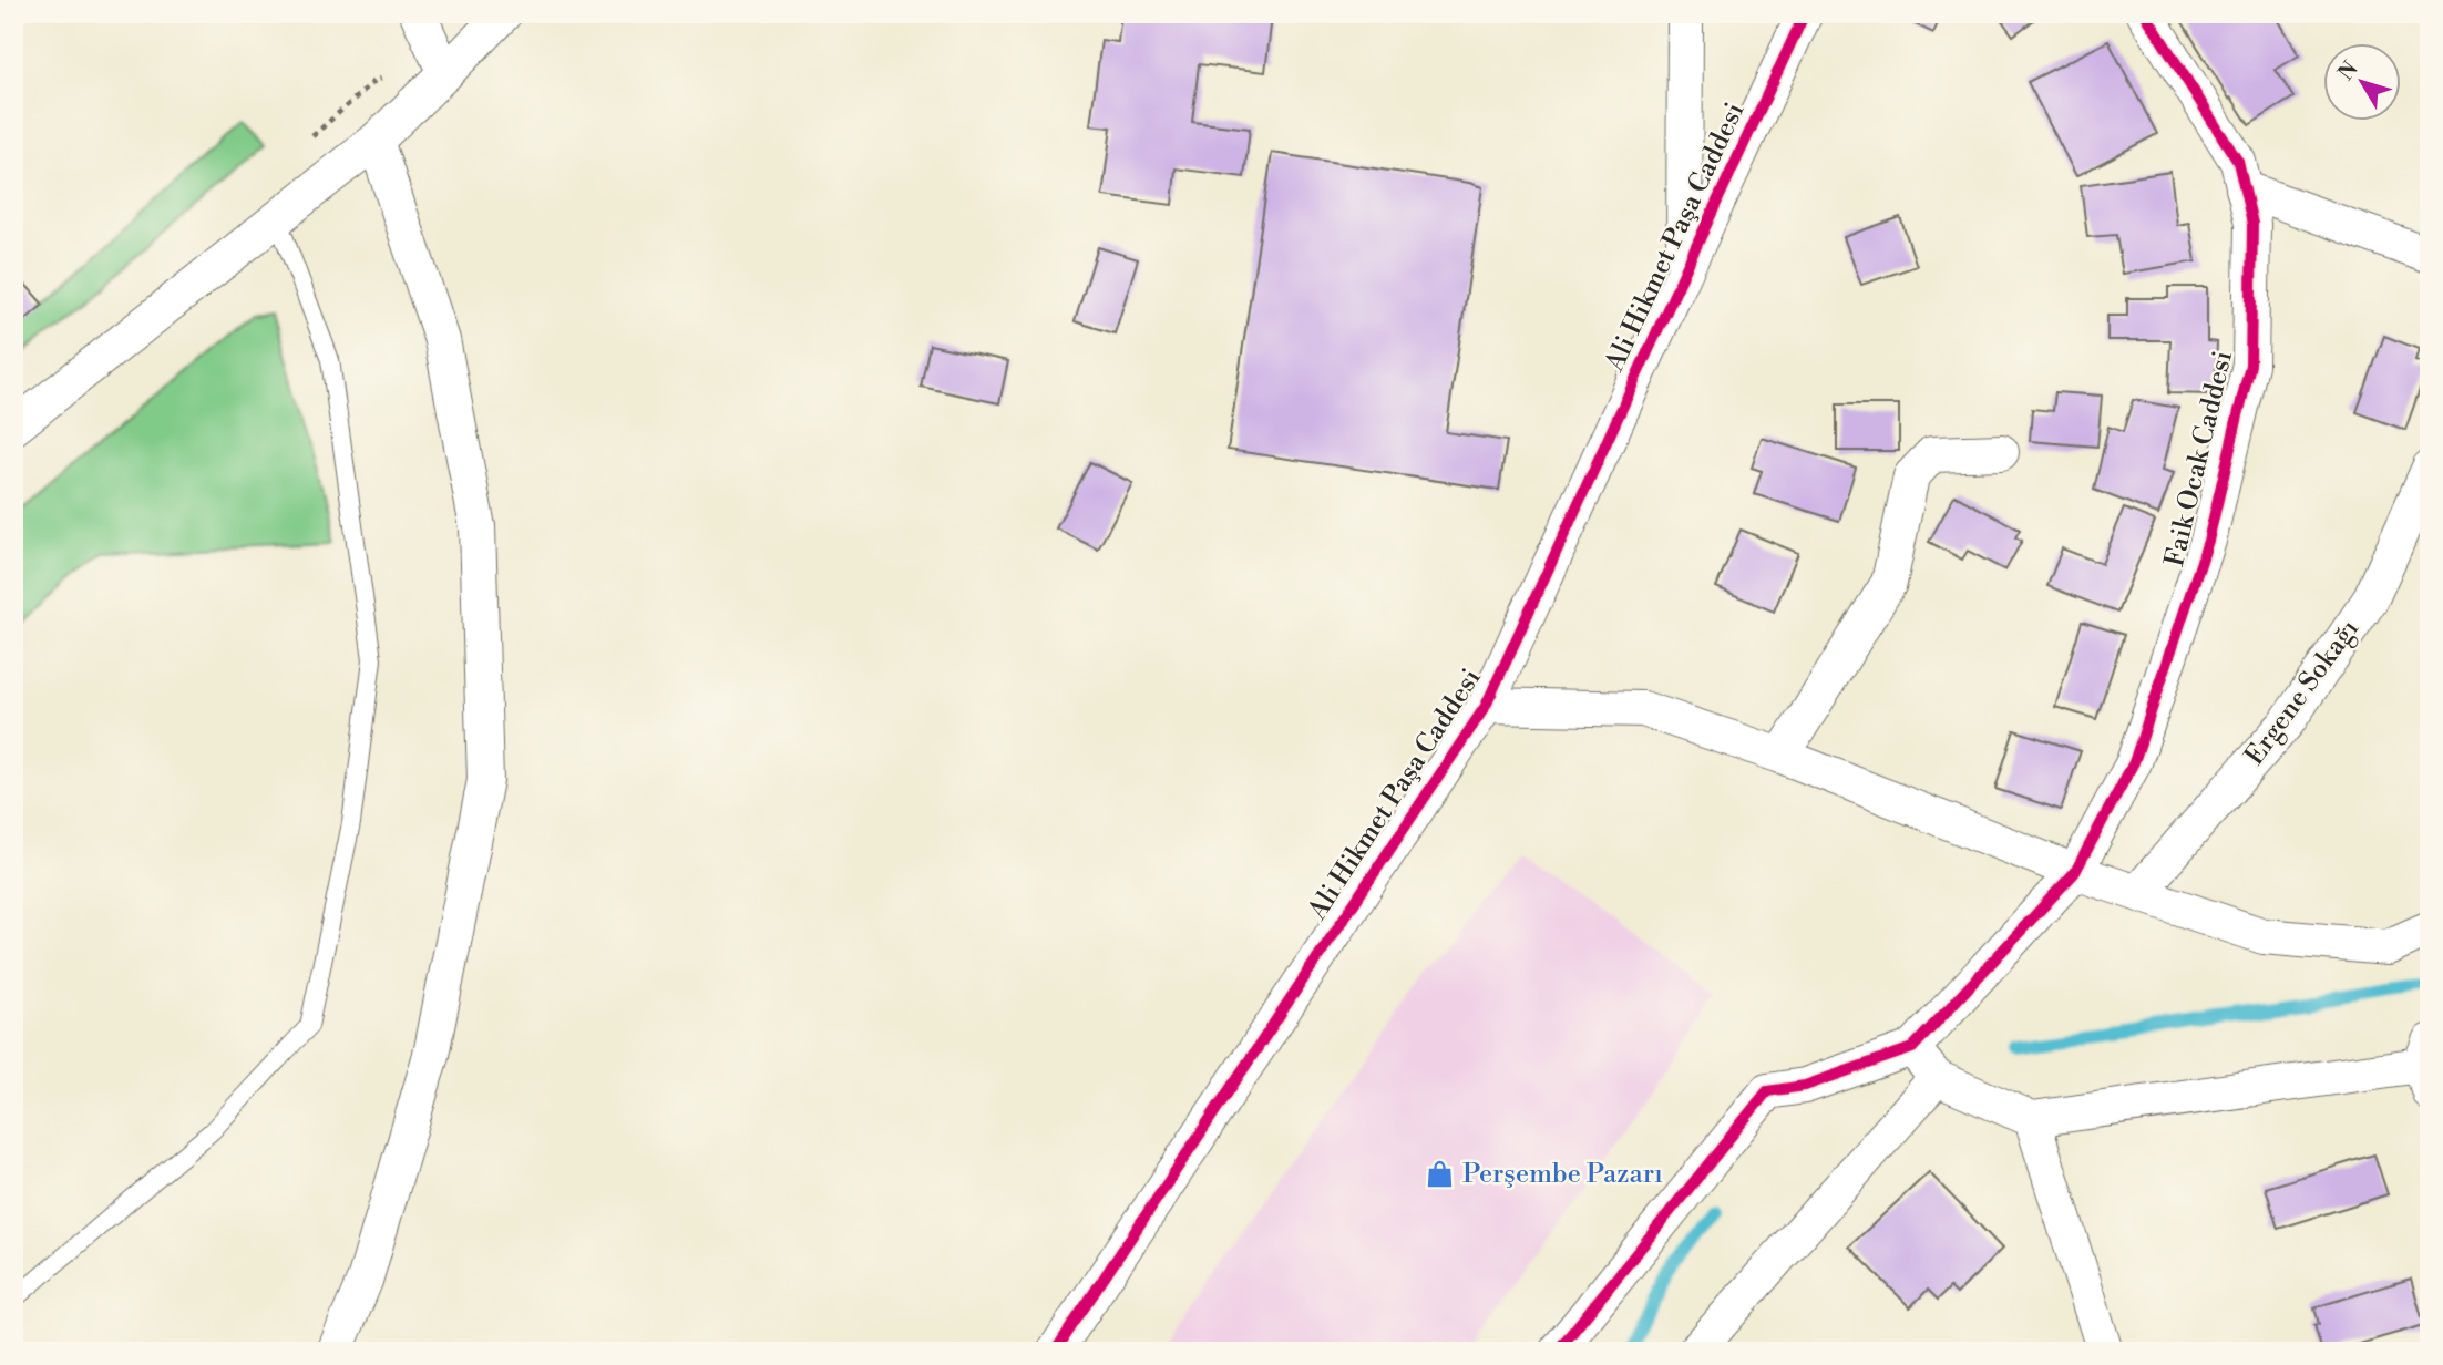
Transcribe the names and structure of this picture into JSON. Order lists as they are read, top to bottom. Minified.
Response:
{"streets":{"street":["Ali Hikmet Paşa Caddesi","Faik Ocak Caddesi","Ergene Sokağı"]},"places":{"shop":["Perşembe Pazarı"]},"north":"top left"}
